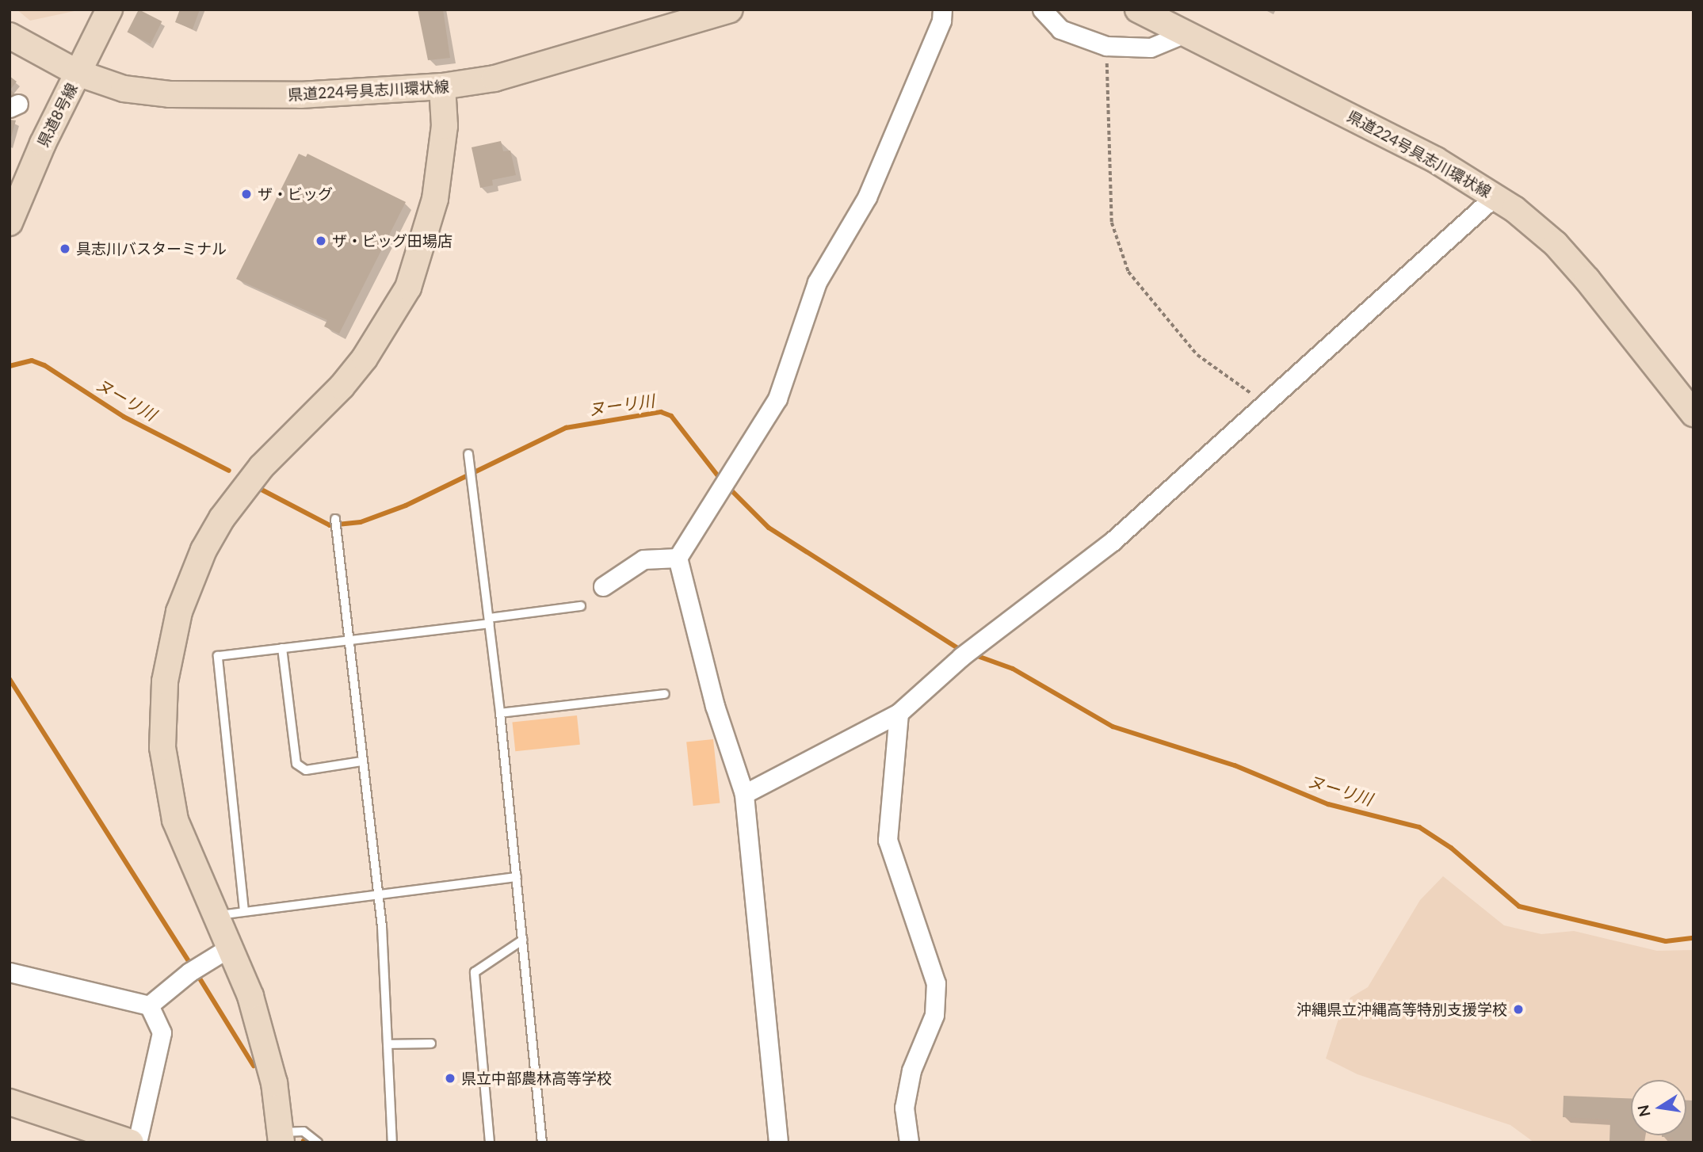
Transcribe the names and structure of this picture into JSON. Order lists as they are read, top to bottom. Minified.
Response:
{"streets":{"main road":["県道224号具志川環状線","県道8号線"]},"crossings":[["県道224号具志川環状線","県道8号線"]],"water":["ヌーリ川"],"places":["ザ・ビッグ","ザ・ビッグ田場店","具志川バスターミナル","沖縄県立沖縄高等特別支援学校","県立中部農林高等学校"],"north":"left"}
